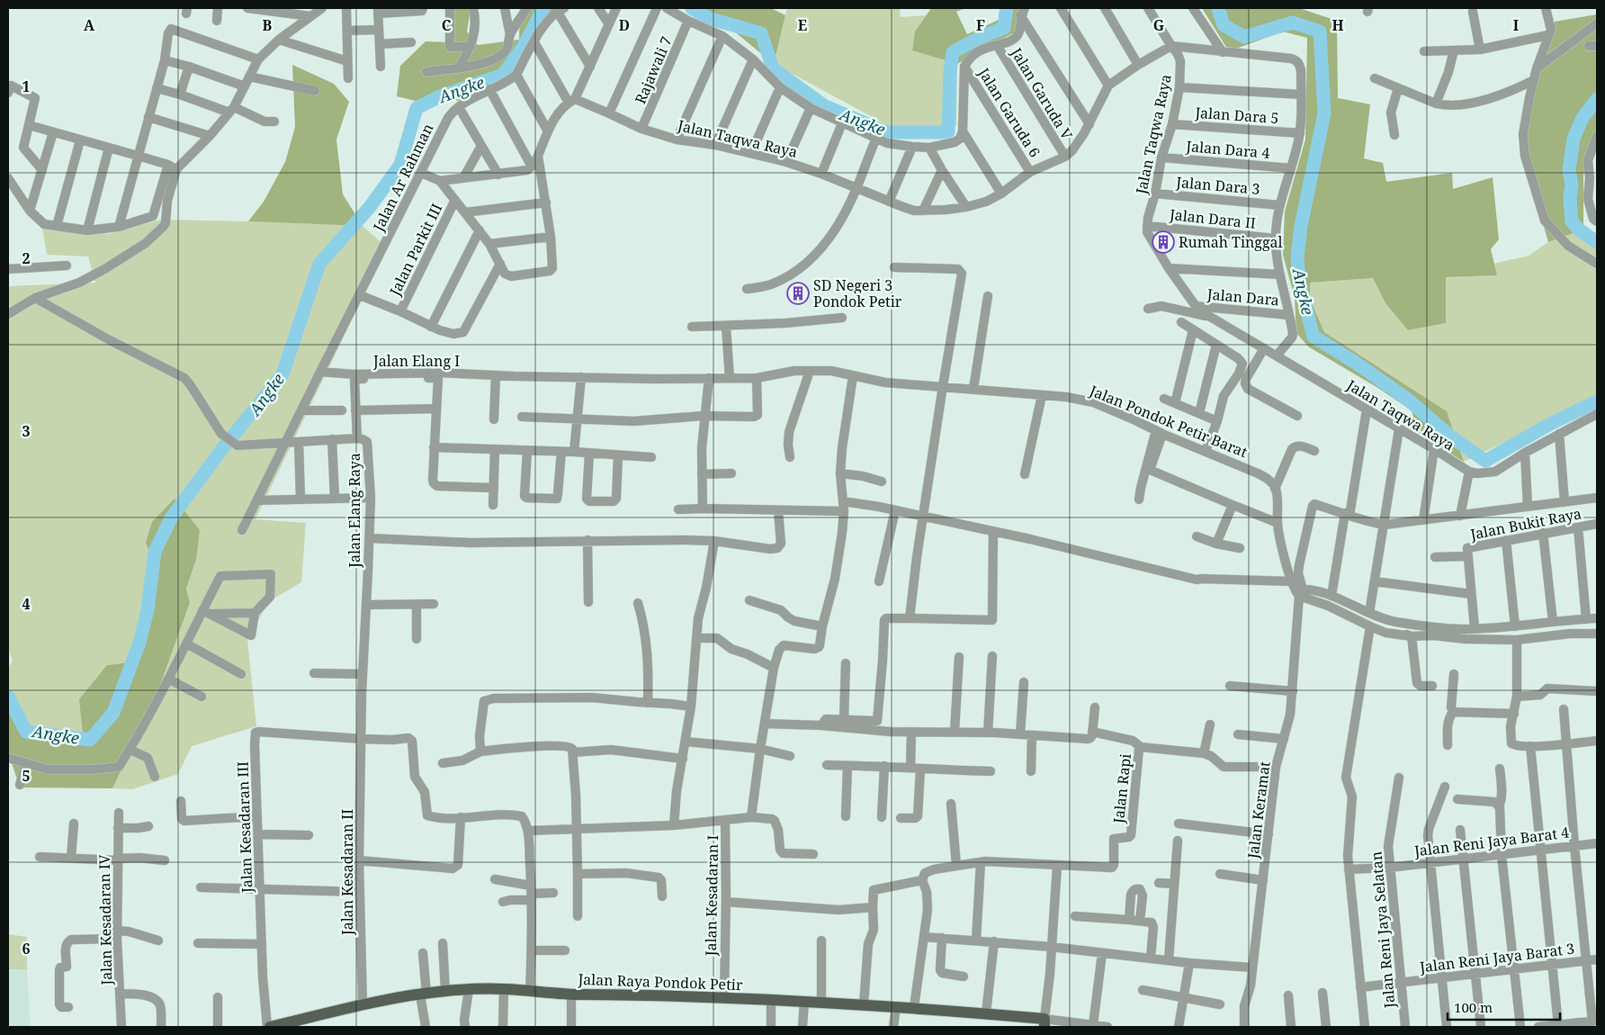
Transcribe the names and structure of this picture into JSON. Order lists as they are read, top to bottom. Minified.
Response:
{"streets":{"main road":["Jalan Raya Pondok Petir"],"street":["Rajawali 7","Jalan Garuda V","Jalan Garuda 6","Jalan Dara 5","Jalan Taqwa Raya","Jalan Dara 4","Jalan Ar Rahman","Jalan Dara 3","Jalan Dara II","Jalan Parkit III","Jalan Dara","Jalan Elang I","Jalan Pondok Petir Barat","Jalan Elang Raya","Jalan Bukit Raya","Jalan Rapi","Jalan Keramat","Jalan Kesadaran III","Jalan Reni Jaya Barat 4","Jalan Kesadaran II","Jalan Kesadaran I","Jalan Kesadaran IV","Jalan Reni Jaya Selatan","Jalan Reni Jaya Barat 3"]},"crossings":[["Rajawali 7","Jalan Taqwa Raya"],["Jalan Garuda V","Jalan Taqwa Raya"],["Jalan Garuda 6","Jalan Taqwa Raya"],["Jalan Dara 5","Jalan Taqwa Raya"],["Jalan Taqwa Raya","Jalan Dara 4"],["Jalan Taqwa Raya","Jalan Dara 3"],["Jalan Taqwa Raya","Jalan Dara II"],["Jalan Taqwa Raya","Jalan Dara"],["Jalan Ar Rahman","Jalan Elang I"],["Jalan Elang I","Jalan Pondok Petir Barat"],["Jalan Elang Raya","Jalan Kesadaran III"],["Jalan Elang Raya","Jalan Kesadaran II"],["Jalan Rapi","Jalan Keramat"],["Jalan Kesadaran III","Jalan Kesadaran II"],["Jalan Kesadaran III","Jalan Raya Pondok Petir"],["Jalan Reni Jaya Barat 4","Jalan Reni Jaya Selatan"],["Jalan Kesadaran II","Jalan Raya Pondok Petir"],["Jalan Kesadaran I","Jalan Raya Pondok Petir"],["Jalan Reni Jaya Selatan","Jalan Reni Jaya Barat 3"]],"water":["Angke"],"places":{"building":["Rumah Tinggal","SD Negeri 3 Pondok Petir"]},"scale_bar":"100 m","grid":{"columns":["A","B","C","D","E","F","G","H","I"],"rows":["1","2","3","4","5","6"]}}
